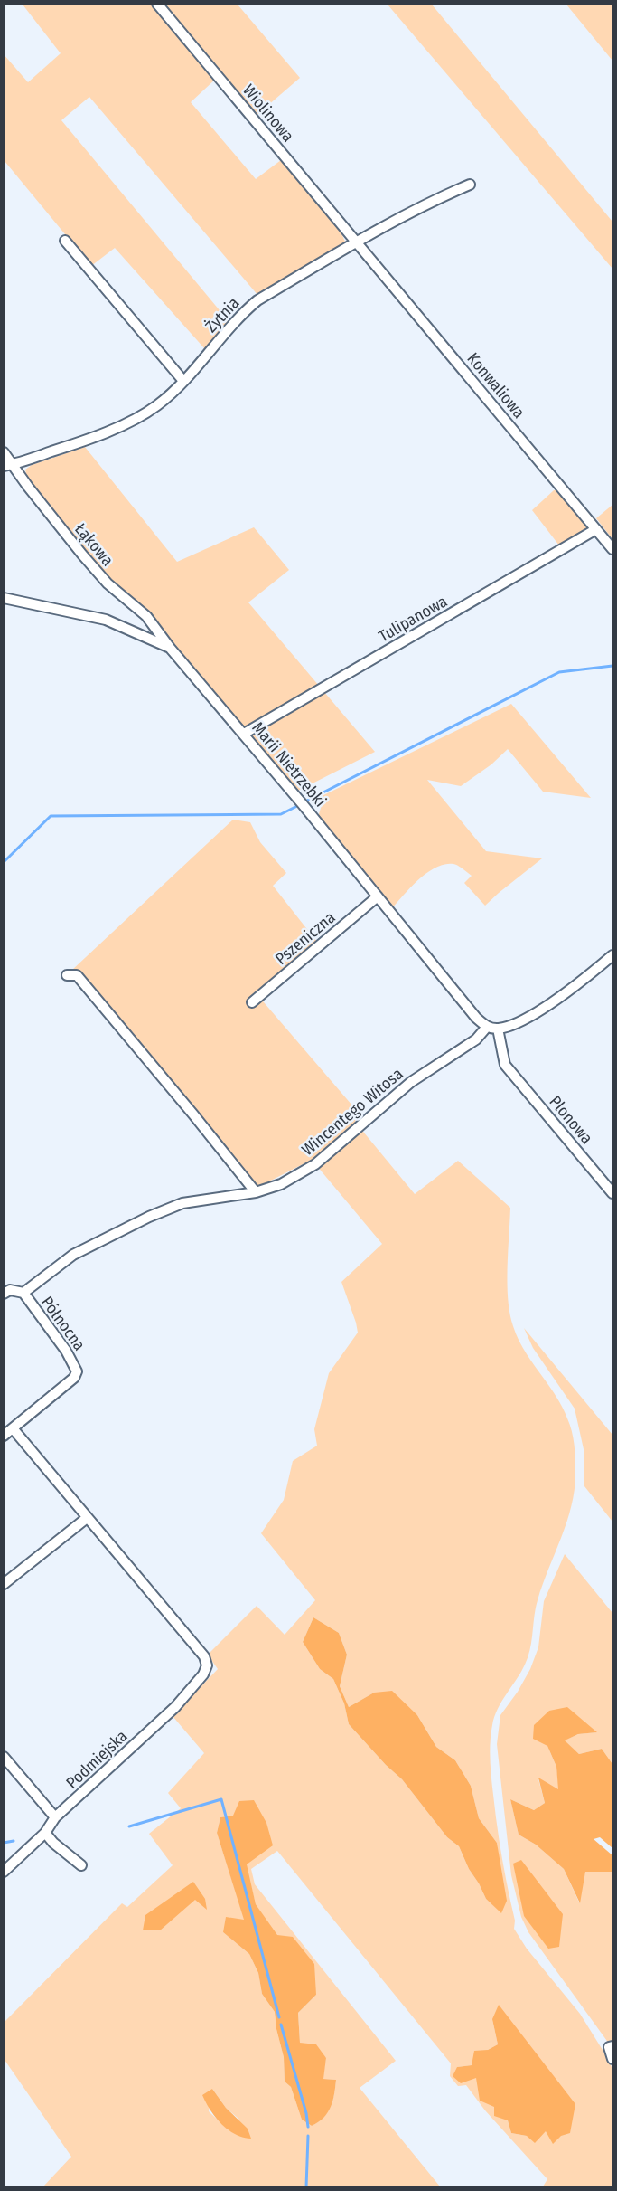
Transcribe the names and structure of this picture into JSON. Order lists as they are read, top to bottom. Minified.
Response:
{"streets":{"street":["Wiolinowa","Żytnia","Konwaliowa","Łąkowa","Tulipanowa","Marii Nietrzebki","Pszeniczna","Wincentego Witosa","Plonowa","Północna","Podmiejska"]},"crossings":[["Wiolinowa","Żytnia"],["Wiolinowa","Konwaliowa"],["Żytnia","Konwaliowa"],["Żytnia","Łąkowa"],["Konwaliowa","Tulipanowa"],["Łąkowa","Marii Nietrzebki"],["Tulipanowa","Marii Nietrzebki"],["Marii Nietrzebki","Pszeniczna"],["Marii Nietrzebki","Wincentego Witosa"],["Wincentego Witosa","Północna"]]}
